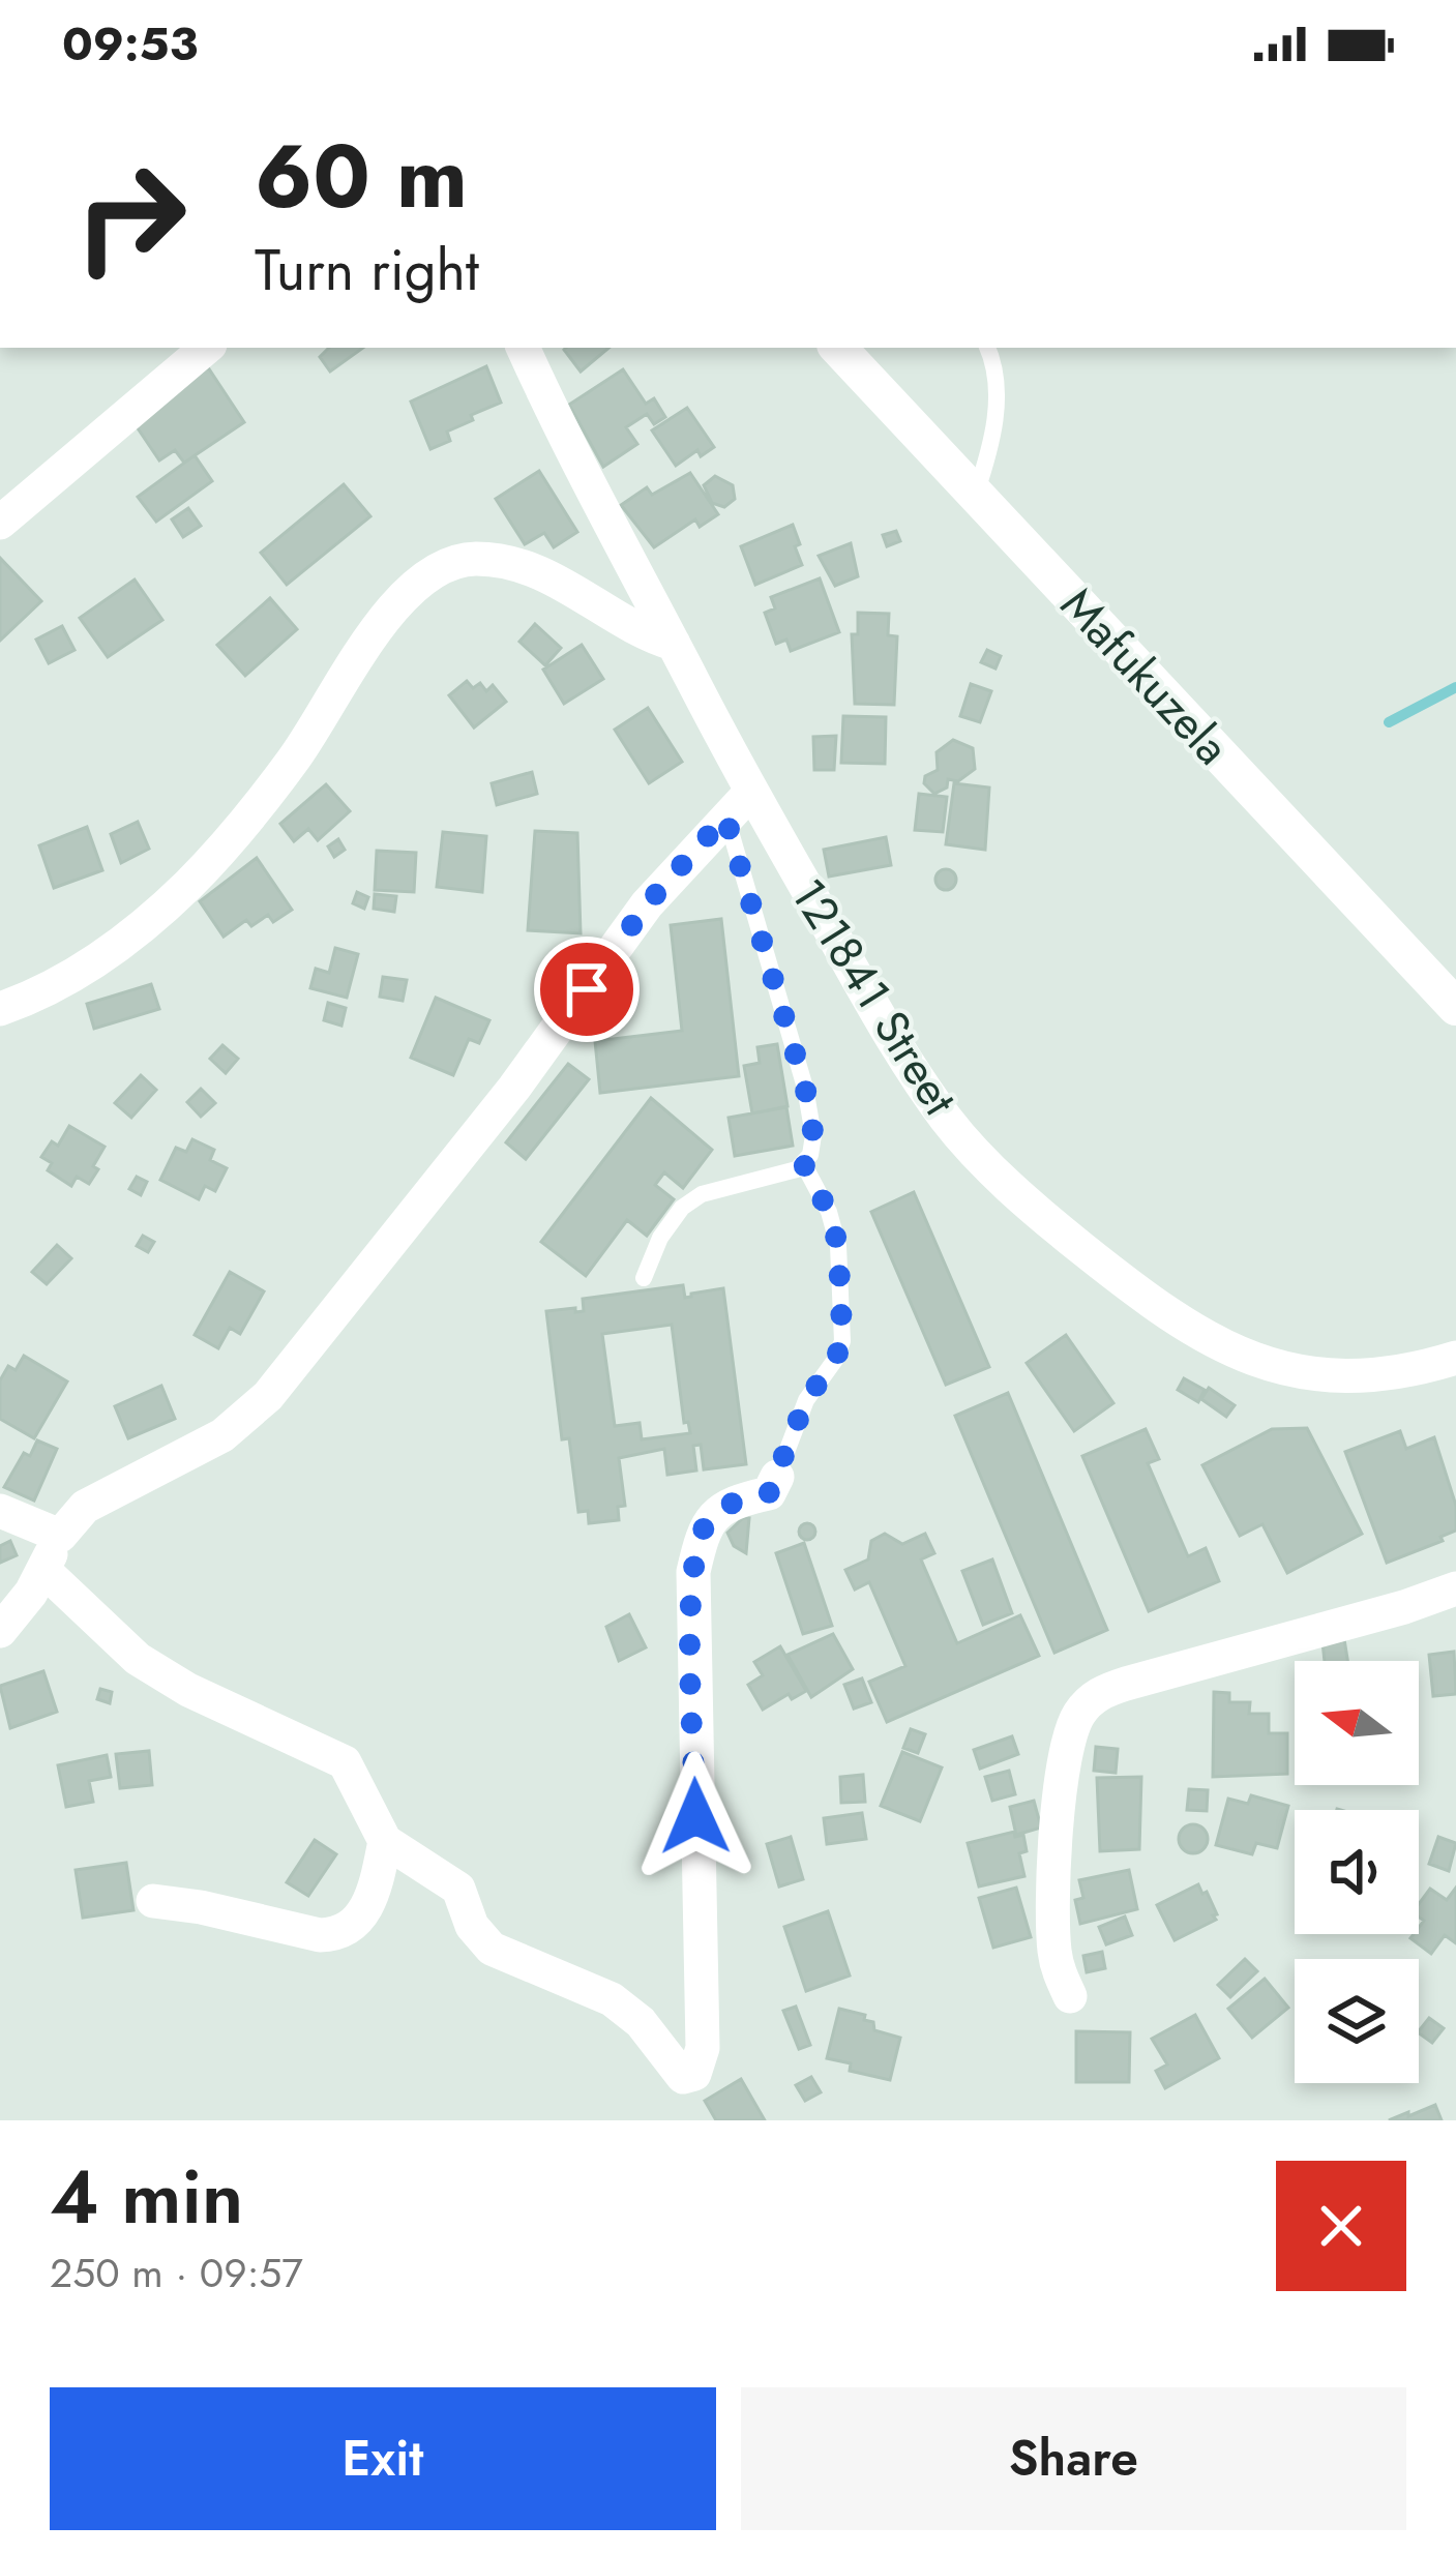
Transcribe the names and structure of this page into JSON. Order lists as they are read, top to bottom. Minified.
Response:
{"streets":{"main road":["Mafukuzela"],"street":["121841 Street"]},"north":"left","page":{"status":"09:53","turn":["60 m","Turn right"],"heading":["4 min","250 m · 09:57"],"buttons":["Exit","Share"]}}
